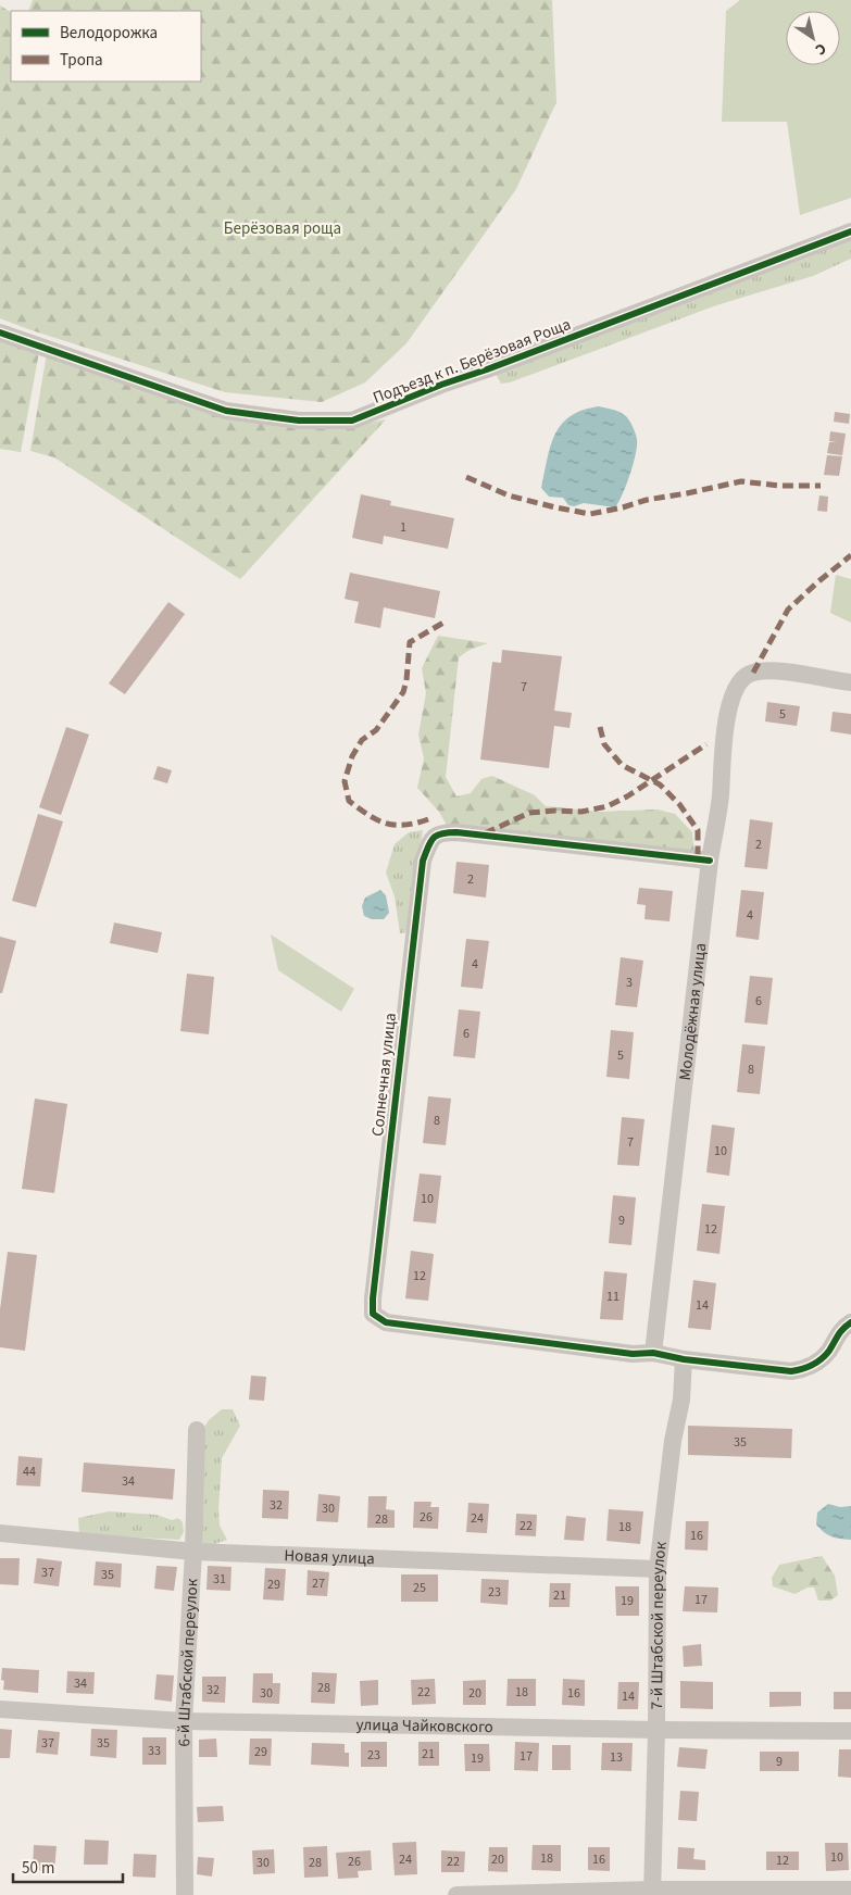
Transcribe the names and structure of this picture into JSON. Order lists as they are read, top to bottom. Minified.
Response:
{"streets":{"street":["Подъезд к п. Берёзовая Роща","Молодёжная улица","Солнечная улица","Новая улица","7-й Штабской переулок","6-й Штабской переулок","улица Чайковского"]},"crossings":[["Молодёжная улица","Солнечная улица"],["Новая улица","7-й Штабской переулок"],["Новая улица","6-й Штабской переулок"],["7-й Штабской переулок","улица Чайковского"],["6-й Штабской переулок","улица Чайковского"]],"parks":["Берёзовая роща"],"house_numbers":["1","7","5","2","2","4","4","3","6","6","5","8","8","7","10","10","9","12","12","11","14","35","44","34","32","30","26","24","28","22","18","16","37","35","31","27","29","25","23","21","17","19","34","28","32","22","18","30","20","16","14","37","35","33","29","21","23","17","13","19","9","10","18","24","20","16","12","26","22","30","28"],"legend":["Велодорожка","Тропа"],"scale_bar":"50 m","north":"bottom right"}
